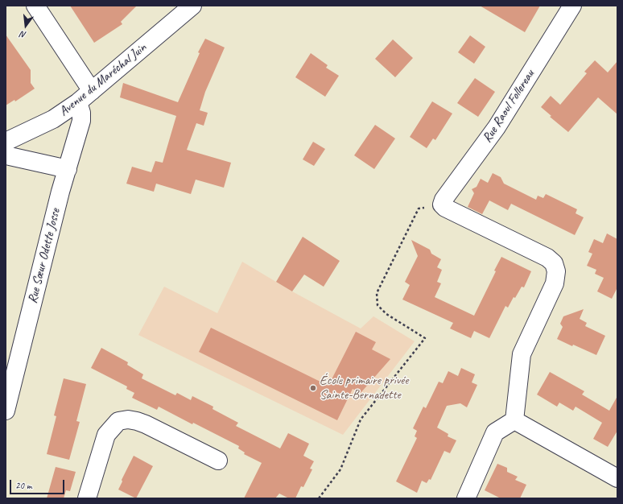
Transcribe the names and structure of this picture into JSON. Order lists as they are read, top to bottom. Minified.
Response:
{"streets":{"street":["Avenue du Maréchal Juin","Rue Raoul Follereau","Rue Sœur Odette Josse"]},"crossings":[["Avenue du Maréchal Juin","Rue Sœur Odette Josse"]],"places":["École primaire privée Sainte-Bernadette"],"scale_bar":"20 m","north":"bottom"}
